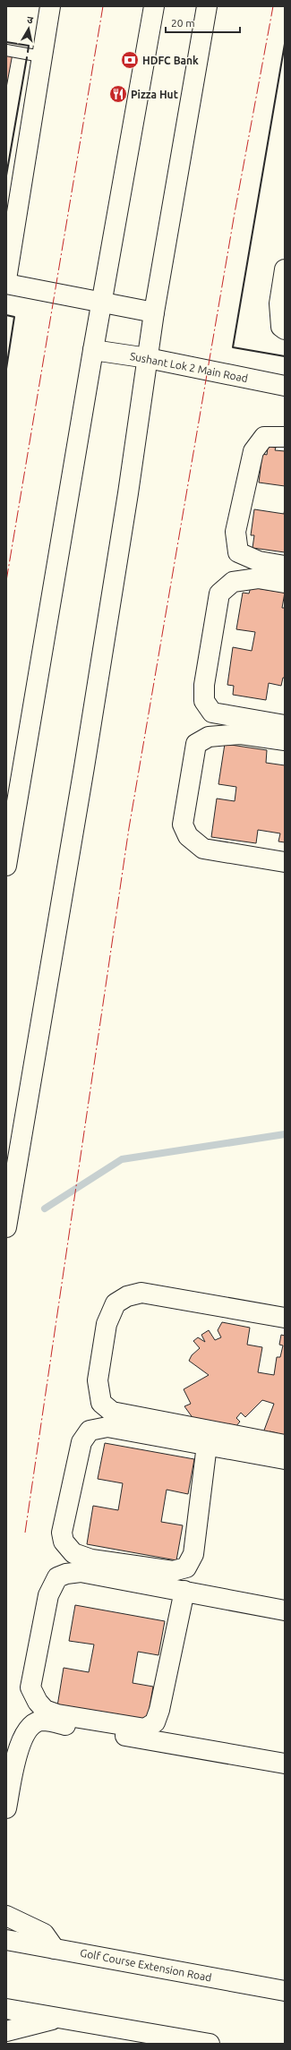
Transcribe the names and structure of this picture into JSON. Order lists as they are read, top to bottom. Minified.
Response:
{"streets":{"street":["Sushant Lok 2 Main Road","Golf Course Extension Road"]},"places":{"bank":["HDFC Bank"],"restaurant":["Pizza Hut"]},"scale_bar":"20 m","north":"top"}
